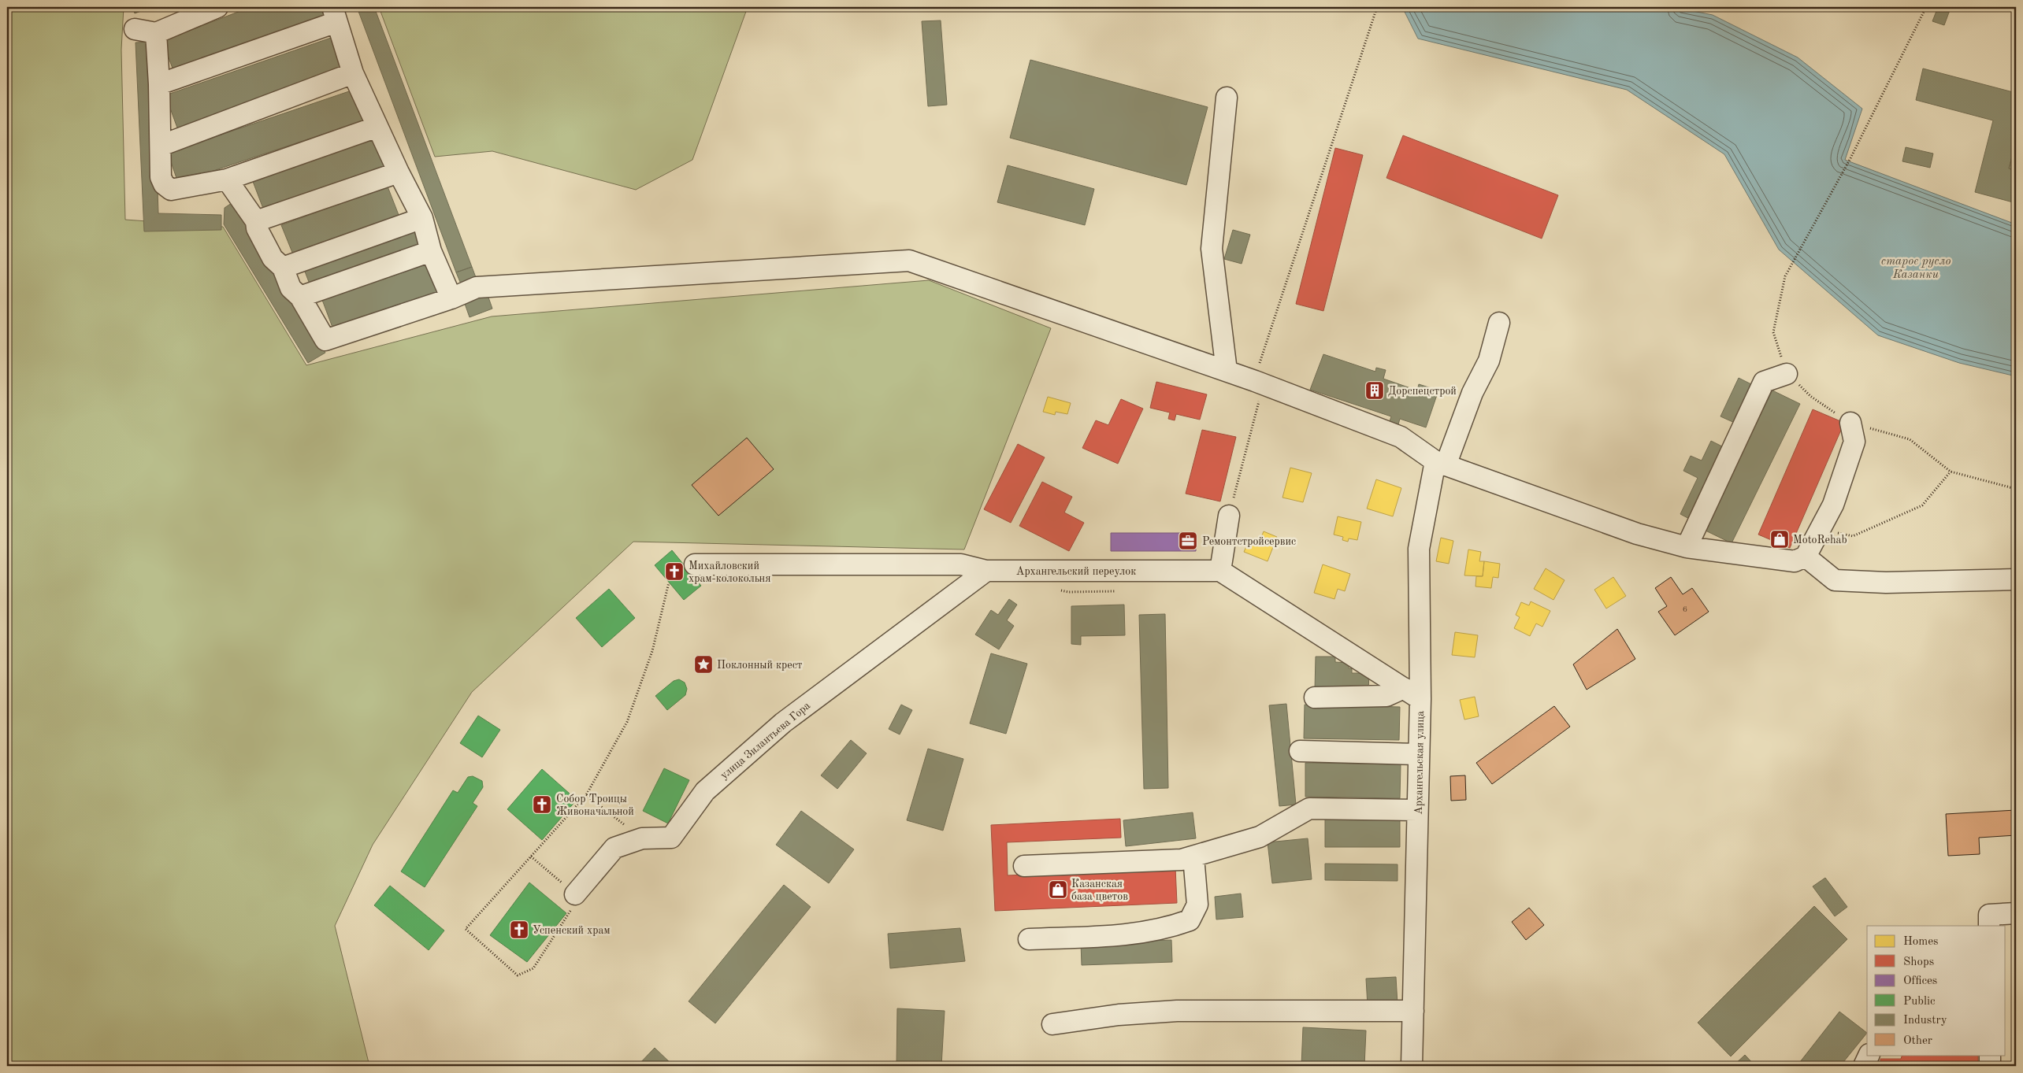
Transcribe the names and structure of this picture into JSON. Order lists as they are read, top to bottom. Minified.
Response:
{"streets":{"street":["Архангельский переулок","улица Зилантьева Гора","Архангельская улица"]},"crossings":[["Архангельский переулок","улица Зилантьева Гора"]],"water":["старое русло Казанки"],"places":{"building":["Дорспецстрой"],"shop":["MotoRehab","Казанская база цветов"],"office":["Ремонтстройсервис"],"church":["Михайловский храм-колокольня","Собор Троицы Живоначальной","Успенский храм"],"place":["Поклонный крест"]},"house_numbers":["6"],"legend":["Homes","Shops","Offices","Public","Industry","Other"]}
